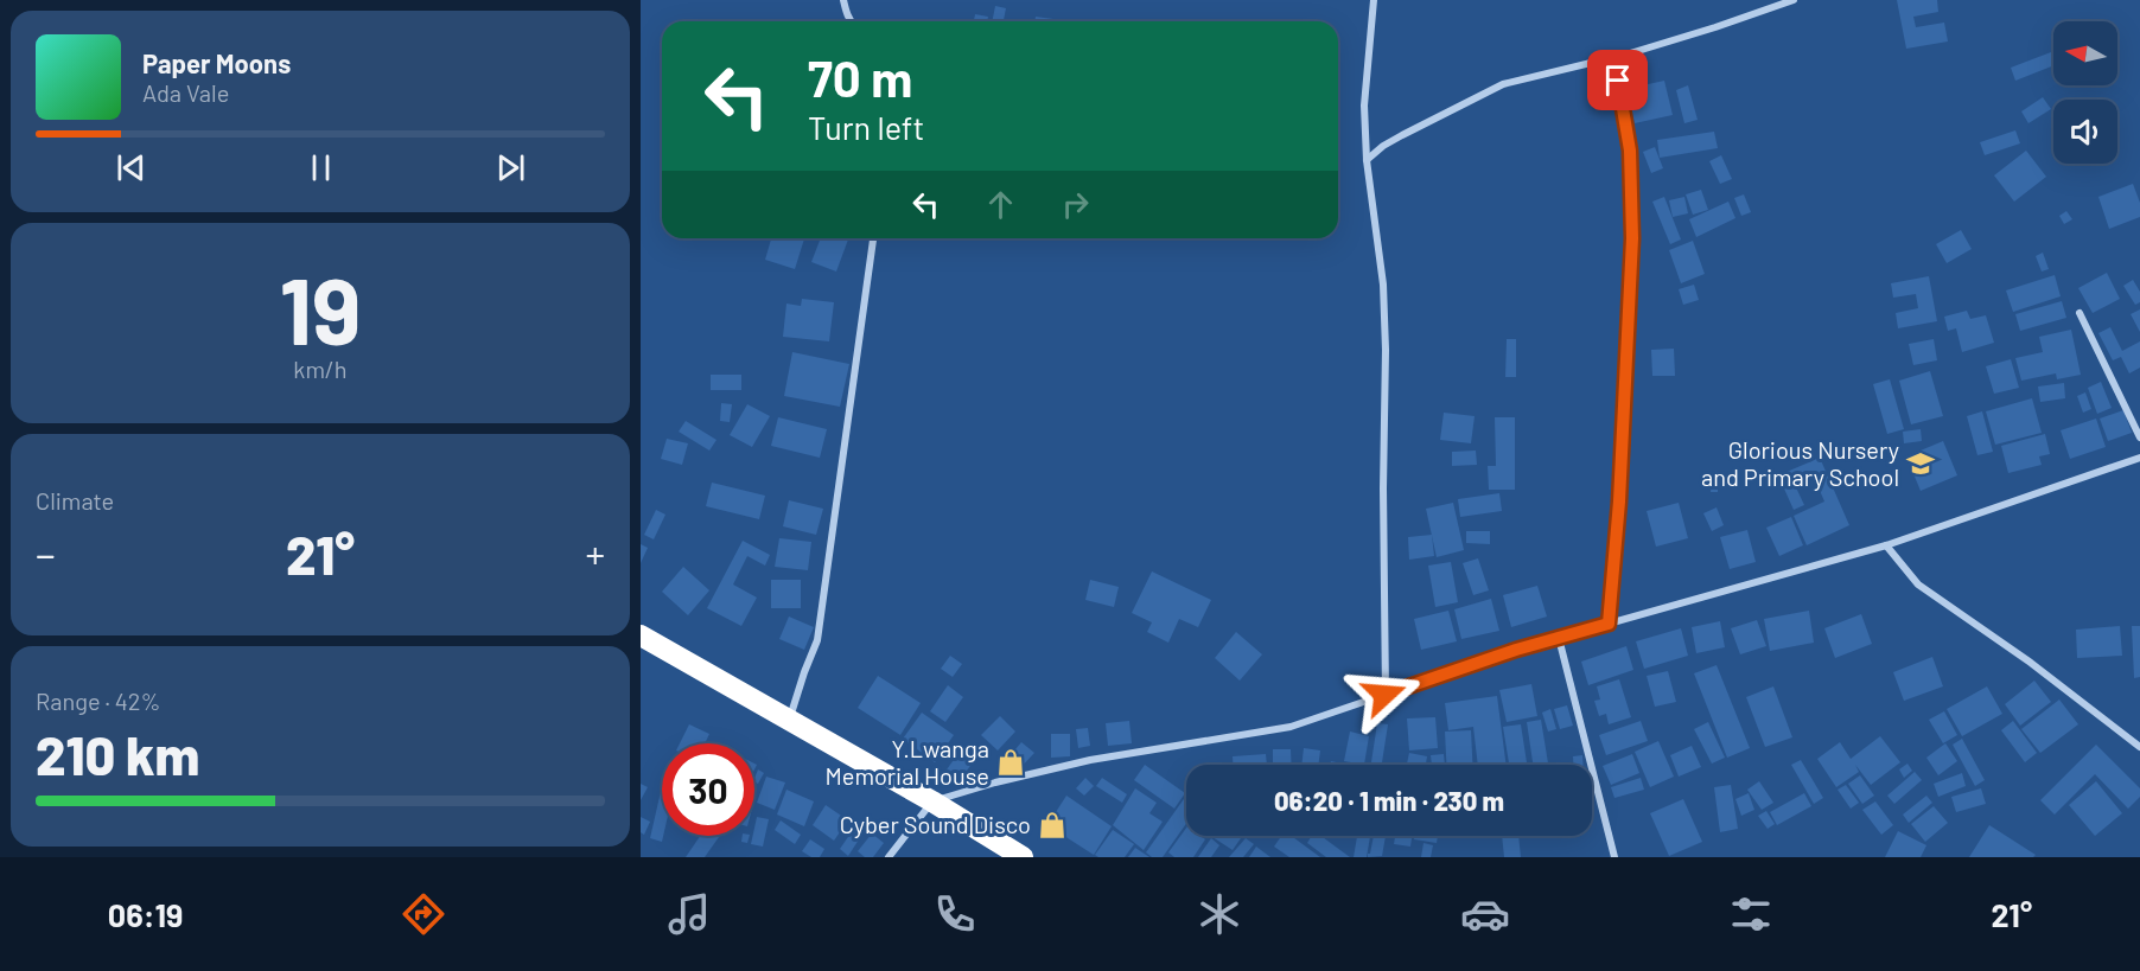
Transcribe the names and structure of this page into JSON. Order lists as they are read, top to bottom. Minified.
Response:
{"places":{"school or university":["Glorious Nursery and Primary School"],"shop":["Y.Lwanga Memorial House","Cyber Sound Disco"]},"north":"left","page":{"turn":["70 m","Turn left"],"song":["Paper Moons","Ada Vale"],"tile":[["19","km/h"],"Climate",["Range · 42%","210 km"]],"heat":["−","21°","+"],"limit":"30","trip":"06:20 · 1 min · 230 m","tabs":["06:19","21°"]}}
